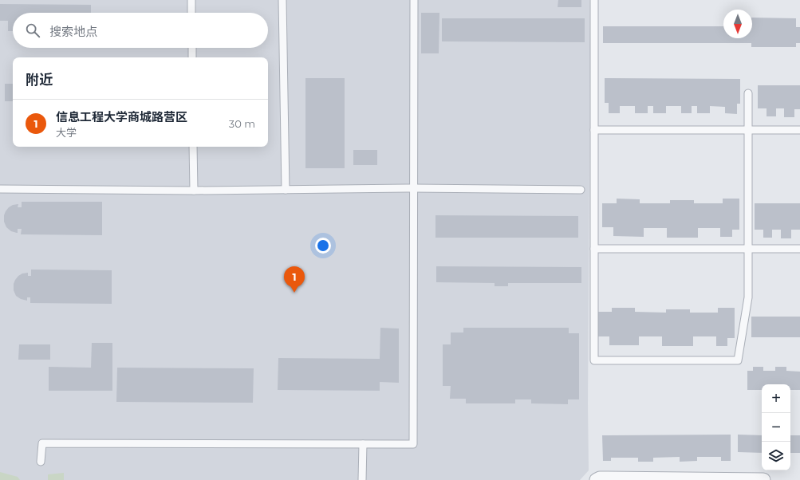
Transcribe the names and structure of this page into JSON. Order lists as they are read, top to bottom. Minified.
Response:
{"north":"bottom","page":{"search":"搜索地点","heading":"附近","list":[{"mark":"1","name":"信息工程大学商城路营区","note":"大学","value":"30 m"}],"pins":"1","map_buttons":["+","−"]}}
